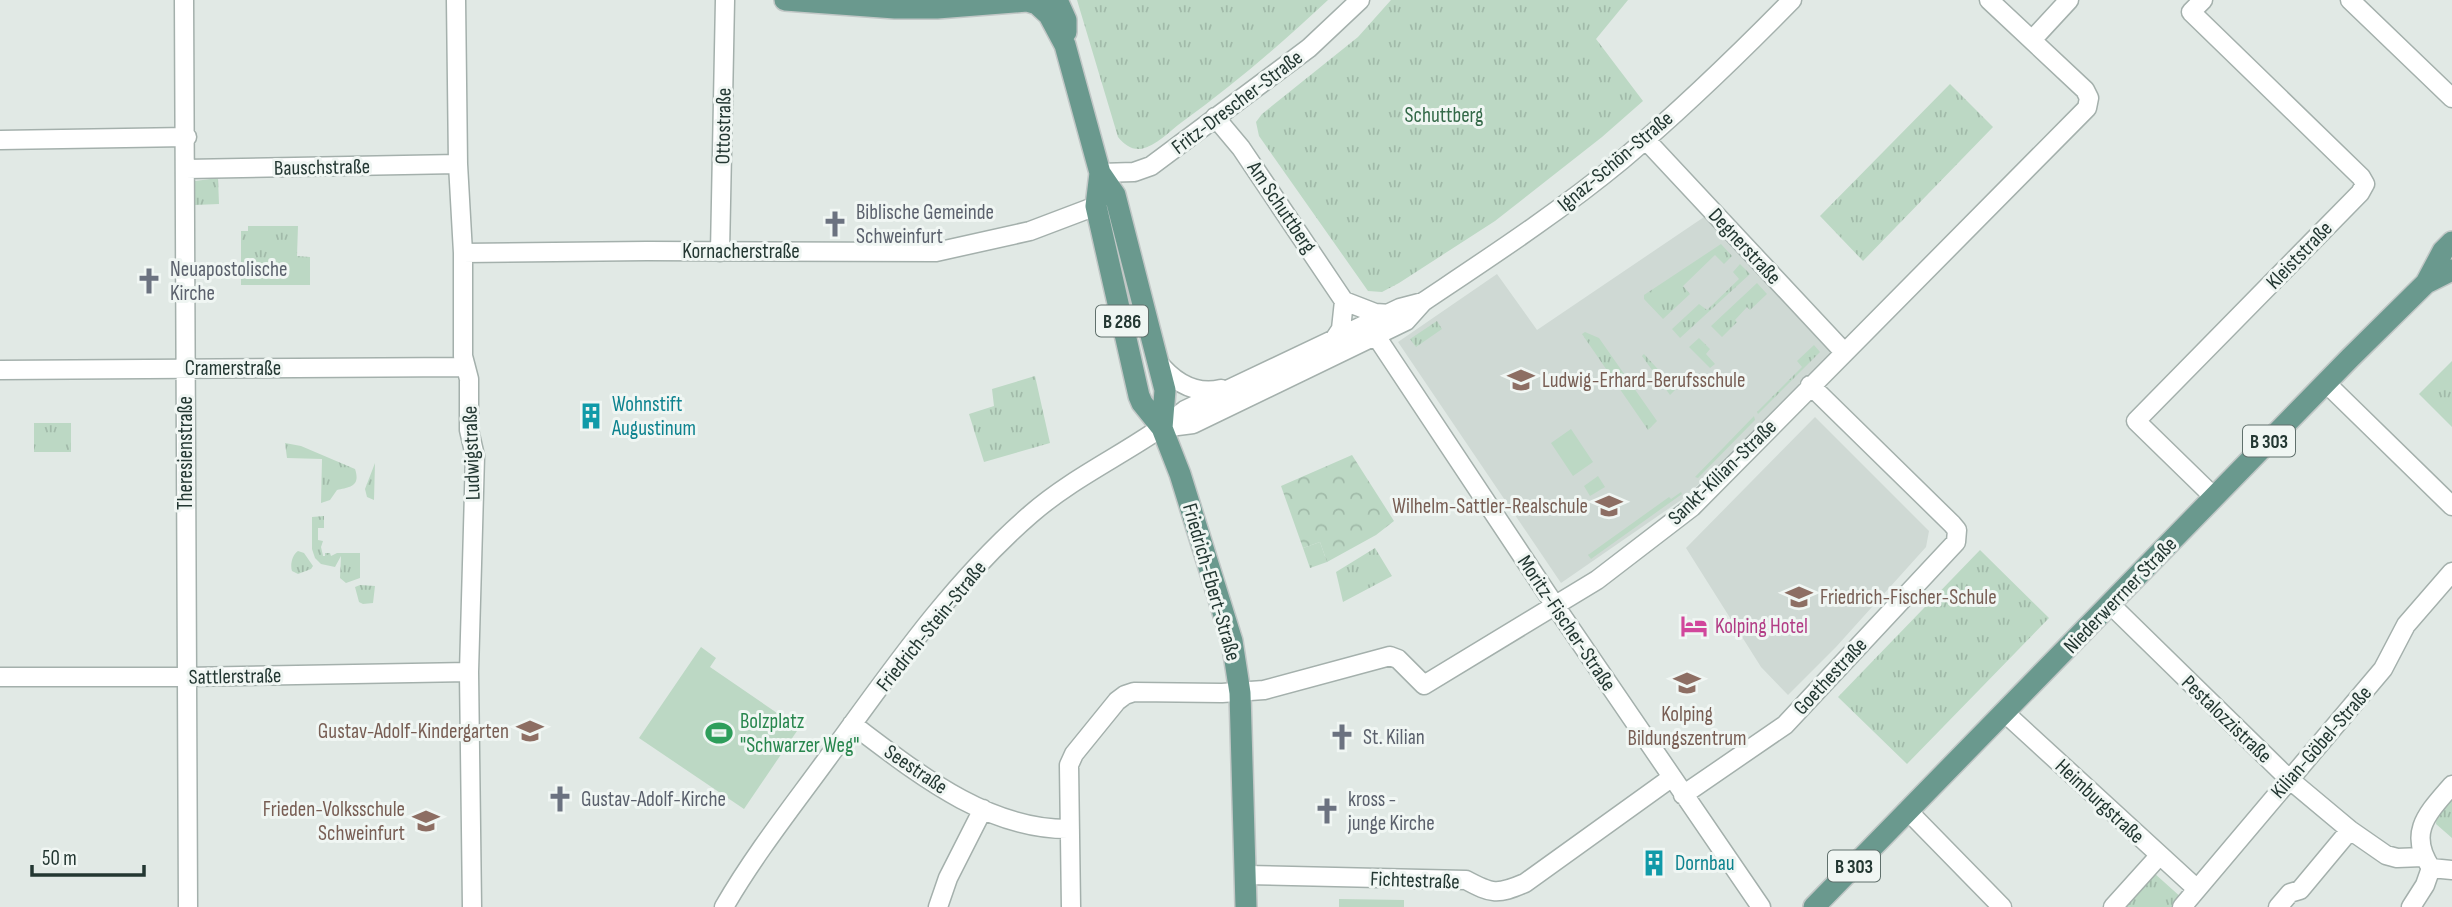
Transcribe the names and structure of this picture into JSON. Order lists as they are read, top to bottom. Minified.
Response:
{"streets":{"main road":["B 286","B 303","Friedrich-Ebert-Straße","Niederwerrner Straße"],"street":["Fritz-Drescher-Straße","Ottostraße","Ignaz-Schön-Straße","Bauschstraße","Am Schuttberg","Degnerstraße","Kornacherstraße","Kleiststraße","Cramerstraße","Theresienstraße","Ludwigstraße","Sankt-Kilian-Straße","Moritz-Fischer-Straße","Friedrich-Stein-Straße","Sattlerstraße","Goethestraße","Pestalozzistraße","Kilian-Göbel-Straße","Seestraße","Heimburgstraße","Fichtestraße"]},"crossings":[["Fritz-Drescher-Straße","Am Schuttberg"],["Fritz-Drescher-Straße","B 286"],["Ottostraße","Kornacherstraße"],["Ignaz-Schön-Straße","Degnerstraße"],["Ignaz-Schön-Straße","B 286"],["Ignaz-Schön-Straße","Friedrich-Ebert-Straße"],["Ignaz-Schön-Straße","Moritz-Fischer-Straße"],["Ignaz-Schön-Straße","Friedrich-Stein-Straße"],["Bauschstraße","Theresienstraße"],["Bauschstraße","Ludwigstraße"],["Degnerstraße","Sankt-Kilian-Straße"],["Kornacherstraße","B 286"],["Kornacherstraße","Ludwigstraße"],["Kleiststraße","Niederwerrner Straße"],["B 286","Friedrich-Ebert-Straße"],["B 286","Friedrich-Stein-Straße"],["Cramerstraße","Theresienstraße"],["Cramerstraße","Ludwigstraße"],["Theresienstraße","Sattlerstraße"],["Ludwigstraße","Sattlerstraße"],["Sankt-Kilian-Straße","Friedrich-Ebert-Straße"],["Sankt-Kilian-Straße","Moritz-Fischer-Straße"],["Sankt-Kilian-Straße","Goethestraße"],["Friedrich-Ebert-Straße","Friedrich-Stein-Straße"],["Friedrich-Ebert-Straße","Fichtestraße"],["Niederwerrner Straße","Pestalozzistraße"],["Niederwerrner Straße","Heimburgstraße"],["Moritz-Fischer-Straße","Goethestraße"],["Moritz-Fischer-Straße","Fichtestraße"],["Friedrich-Stein-Straße","Seestraße"],["Pestalozzistraße","Kilian-Göbel-Straße"],["Kilian-Göbel-Straße","Heimburgstraße"]],"parks":["Schuttberg"],"places":{"church":["Biblische Gemeinde Schweinfurt","Neuapostolische Kirche","St. Kilian","Gustav-Adolf-Kirche","kross - junge Kirche"],"school or university":["Ludwig-Erhard-Berufsschule","Wilhelm-Sattler-Realschule","Friedrich-Fischer-Schule","Kolping Bildungszentrum","Gustav-Adolf-Kindergarten","Frieden-Volksschule Schweinfurt"],"building":["Wohnstift Augustinum","Dornbau"],"hotel":["Kolping Hotel"],"sports":["Bolzplatz \"Schwarzer Weg\""]},"scale_bar":"50 m"}
